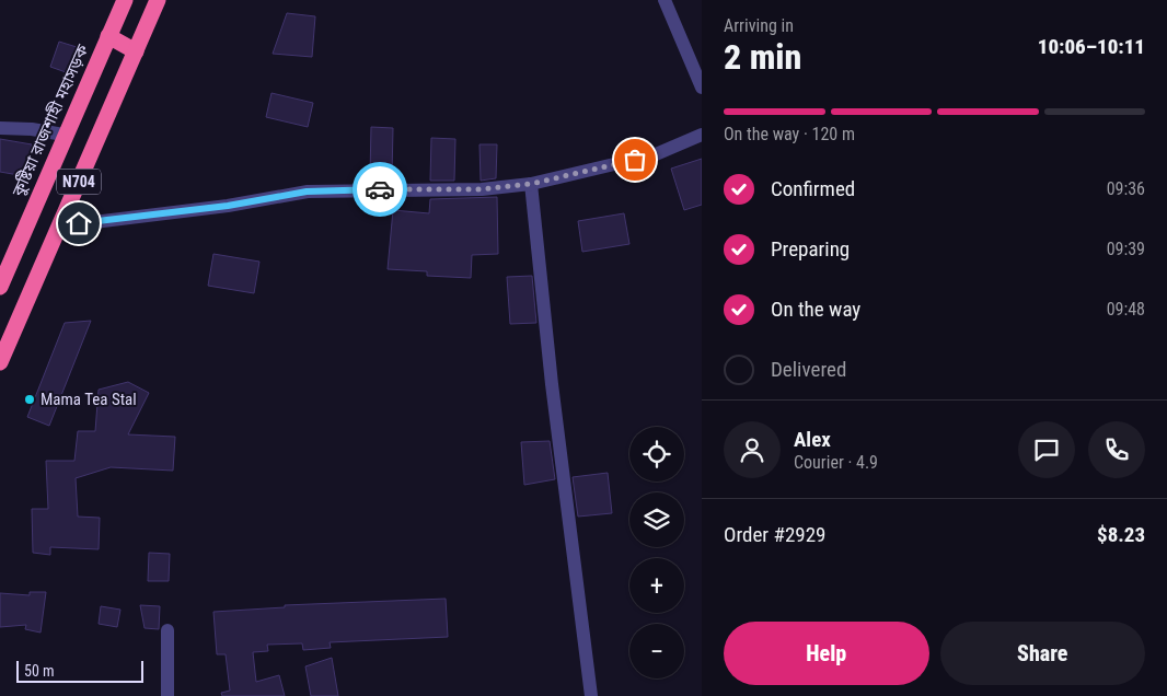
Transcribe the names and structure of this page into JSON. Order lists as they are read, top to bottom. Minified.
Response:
{"streets":{"highway":["কুষ্টিয়া রাজশাহী মহাসড়ক","N704"]},"places":["Mama Tea Stal"],"scale_bar":"50 m","page":{"heading":["2 min","Arriving in","10:06–10:11"],"panel":["Alex","Courier · 4.9","Order #2929","$8.23"],"bar":"On the way · 120 m","list":[["Confirmed","09:36"],["Preparing","09:39"],["On the way","09:48"],"Delivered"],"map_buttons":["+","−"],"buttons":["Help","Share"],"scale":"50 m"}}
